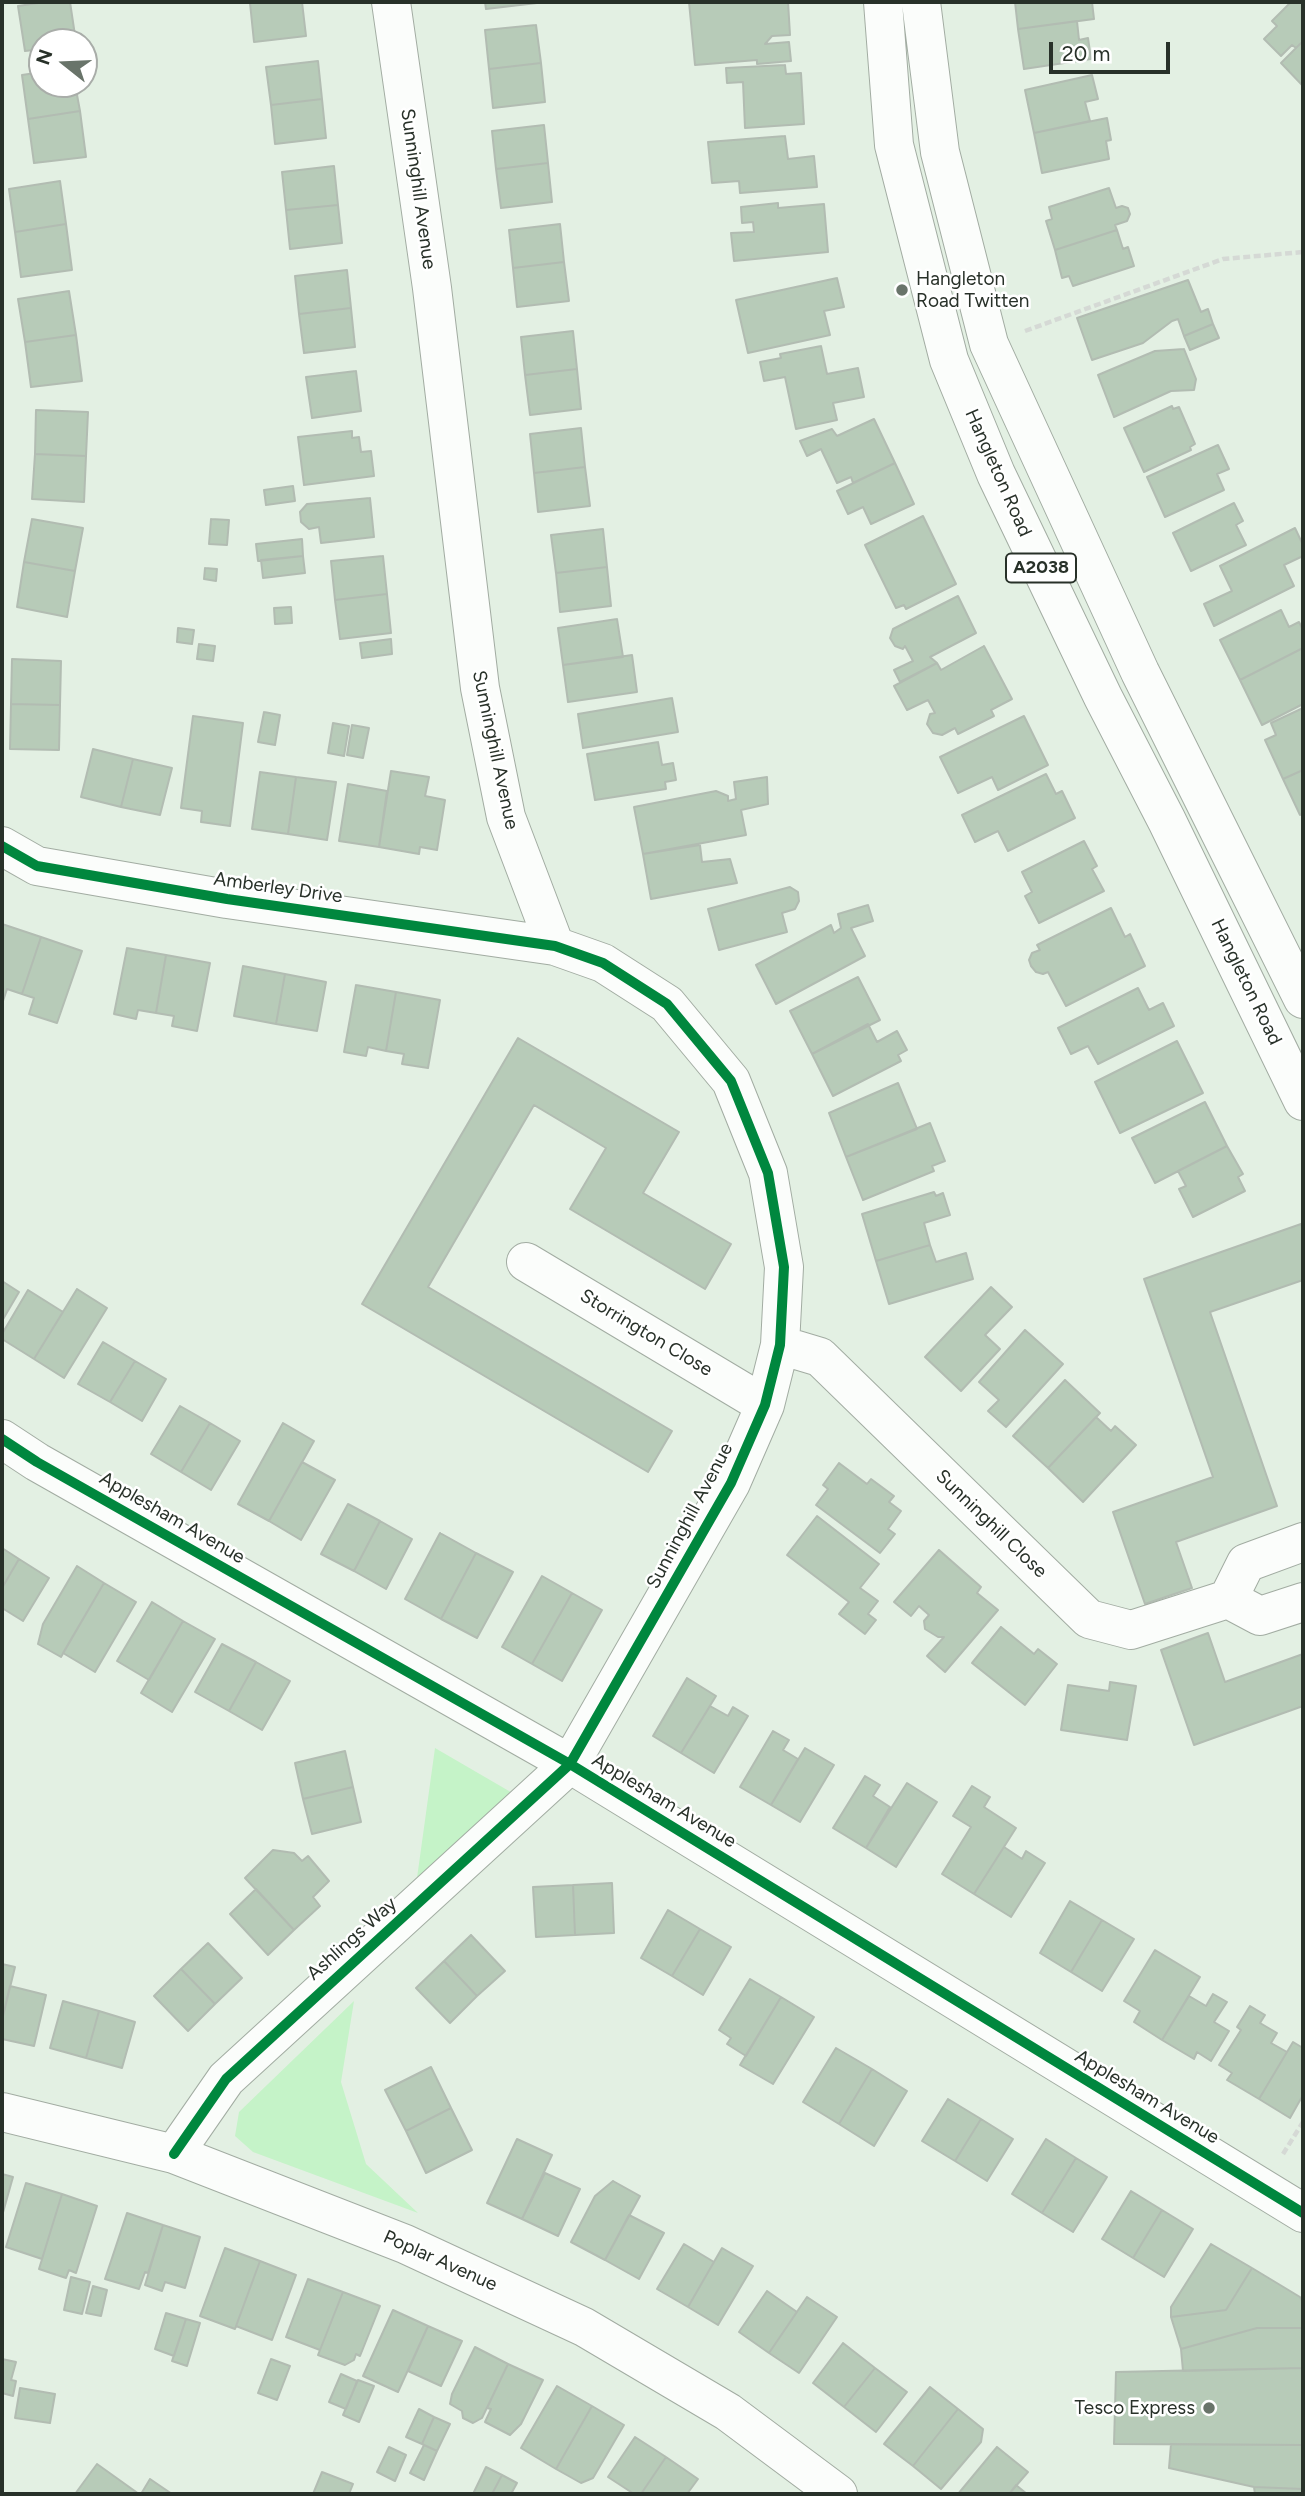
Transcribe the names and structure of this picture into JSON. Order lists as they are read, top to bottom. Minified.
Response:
{"streets":{"street":["Sunninghill Avenue","Hangleton Road","A2038","Amberley Drive","Storrington Close","Applesham Avenue","Sunninghill Close","Ashlings Way","Poplar Avenue"]},"crossings":[["Sunninghill Avenue","Amberley Drive"],["Sunninghill Avenue","Storrington Close"],["Sunninghill Avenue","Applesham Avenue"],["Sunninghill Avenue","Sunninghill Close"],["Sunninghill Avenue","Ashlings Way"],["Hangleton Road","A2038"],["Applesham Avenue","Ashlings Way"],["Ashlings Way","Poplar Avenue"]],"places":["Hangleton Road Twitten","Tesco Express"],"scale_bar":"20 m","north":"left"}
